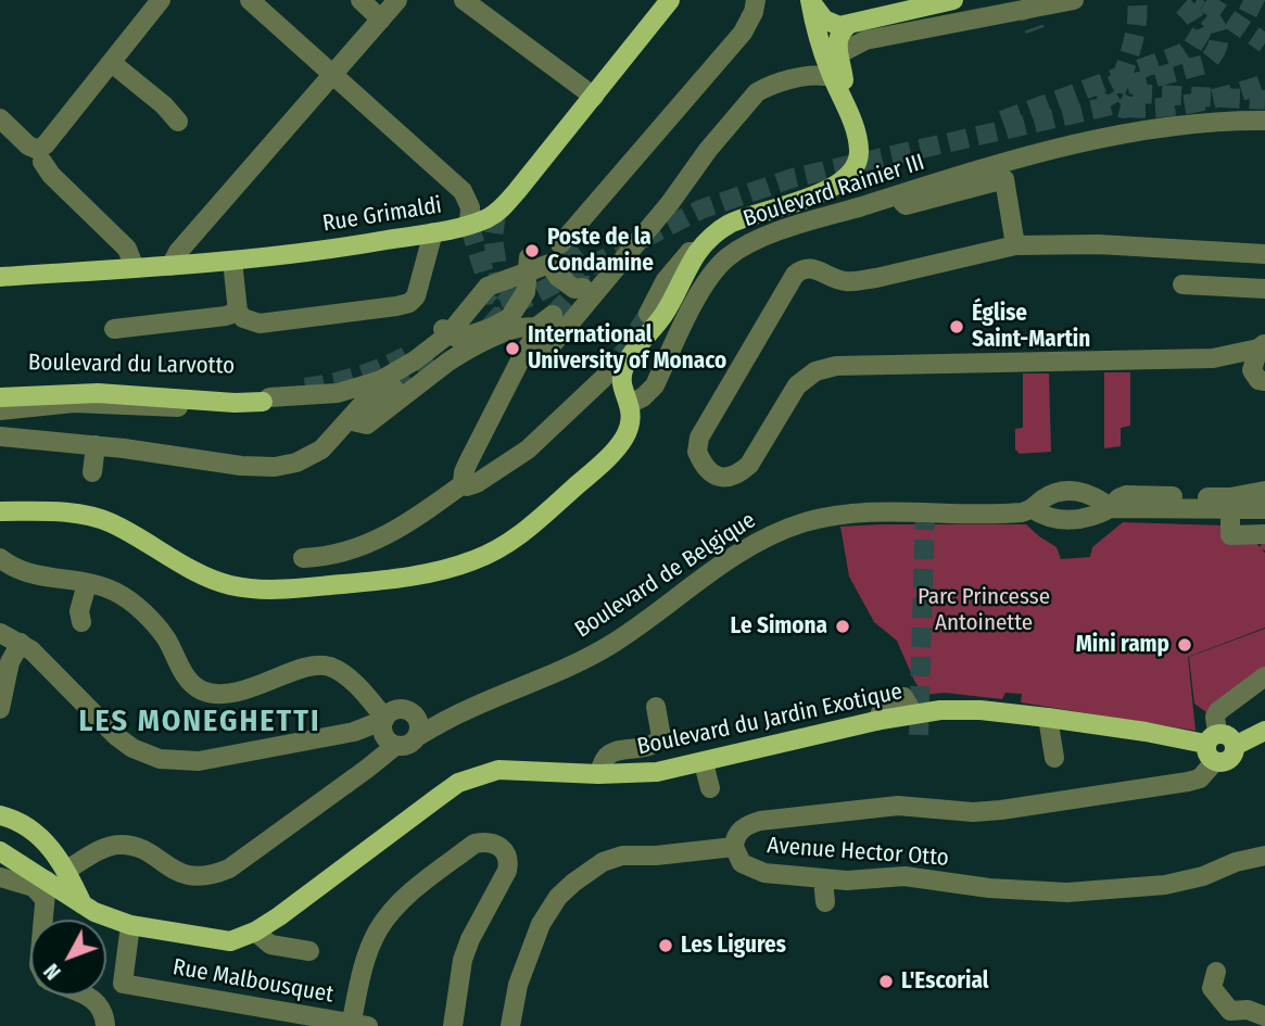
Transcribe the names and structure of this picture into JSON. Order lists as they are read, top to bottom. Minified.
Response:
{"streets":{"main road":["Rue Grimaldi","Boulevard du Larvotto","Boulevard du Jardin Exotique"],"street":["Boulevard Rainier III","Boulevard de Belgique","Avenue Hector Otto","Rue Malbousquet"]},"crossings":[["Boulevard du Jardin Exotique","Avenue Hector Otto"],["Boulevard du Jardin Exotique","Rue Malbousquet"]],"districts":["LES MONEGHETTI"],"parks":["Parc Princesse Antoinette"],"places":["Poste de la Condamine","Église Saint-Martin","International University of Monaco","Le Simona","Mini ramp","Les Ligures","L'Escorial"],"north":"bottom left"}
